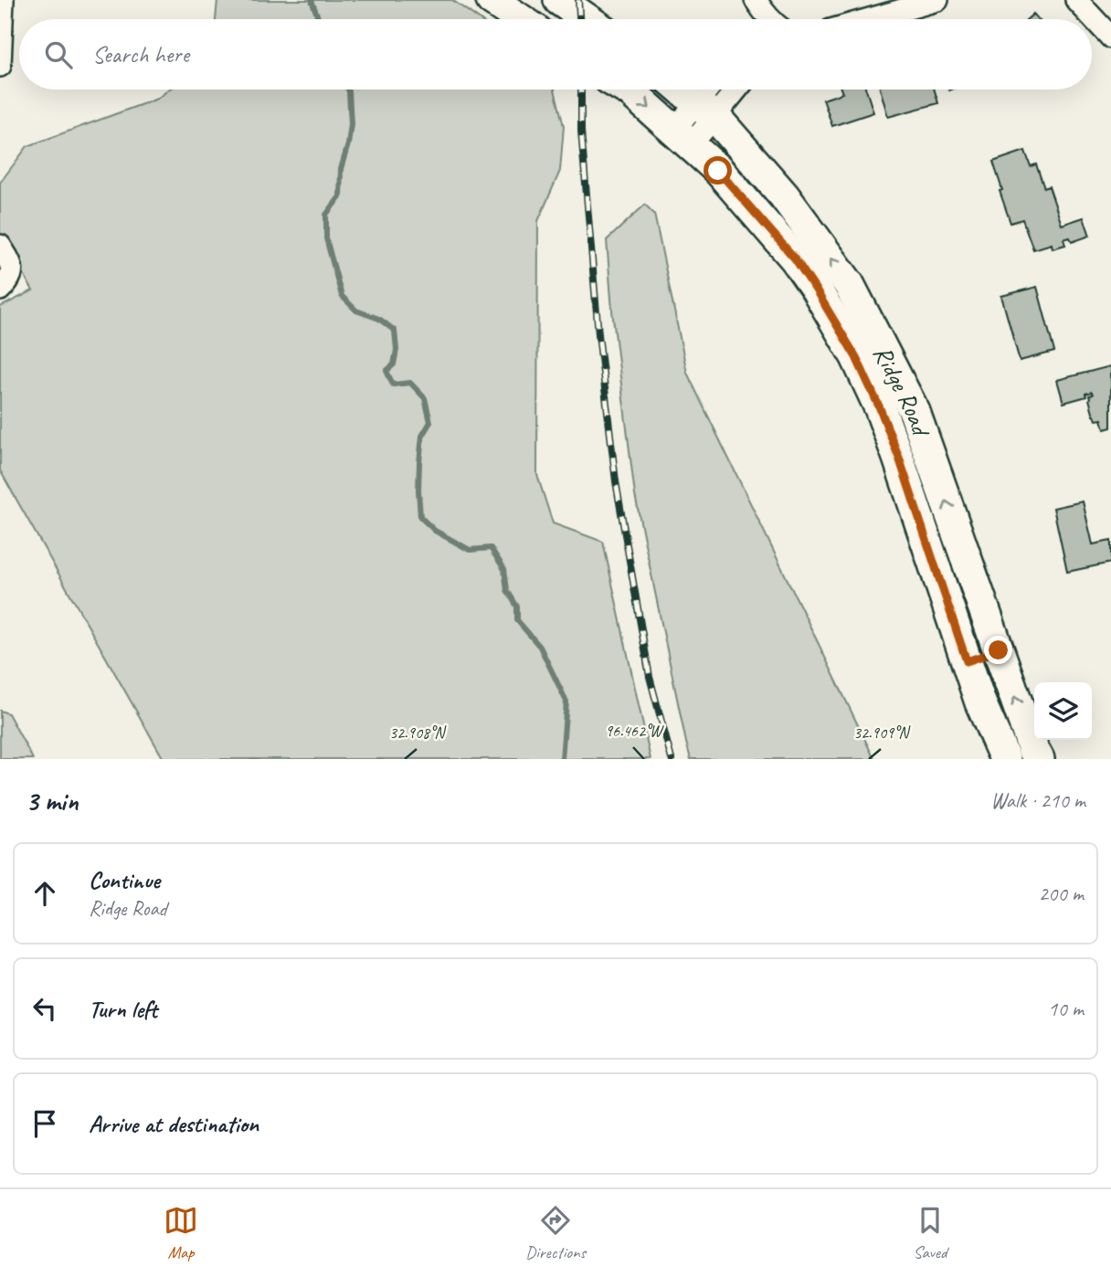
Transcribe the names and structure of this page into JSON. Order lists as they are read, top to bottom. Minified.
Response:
{"streets":{"main road":["Ridge Road"]},"page":{"search":"Search here","heading":["3 min","Walk · 210 m"],"list":[["Continue","Ridge Road","200 m"],["Turn left","10 m"],"Arrive at destination"],"nav":["Map","Directions","Saved"]},"coordinates":["96.462°W","32.908°N","32.909°N"]}
